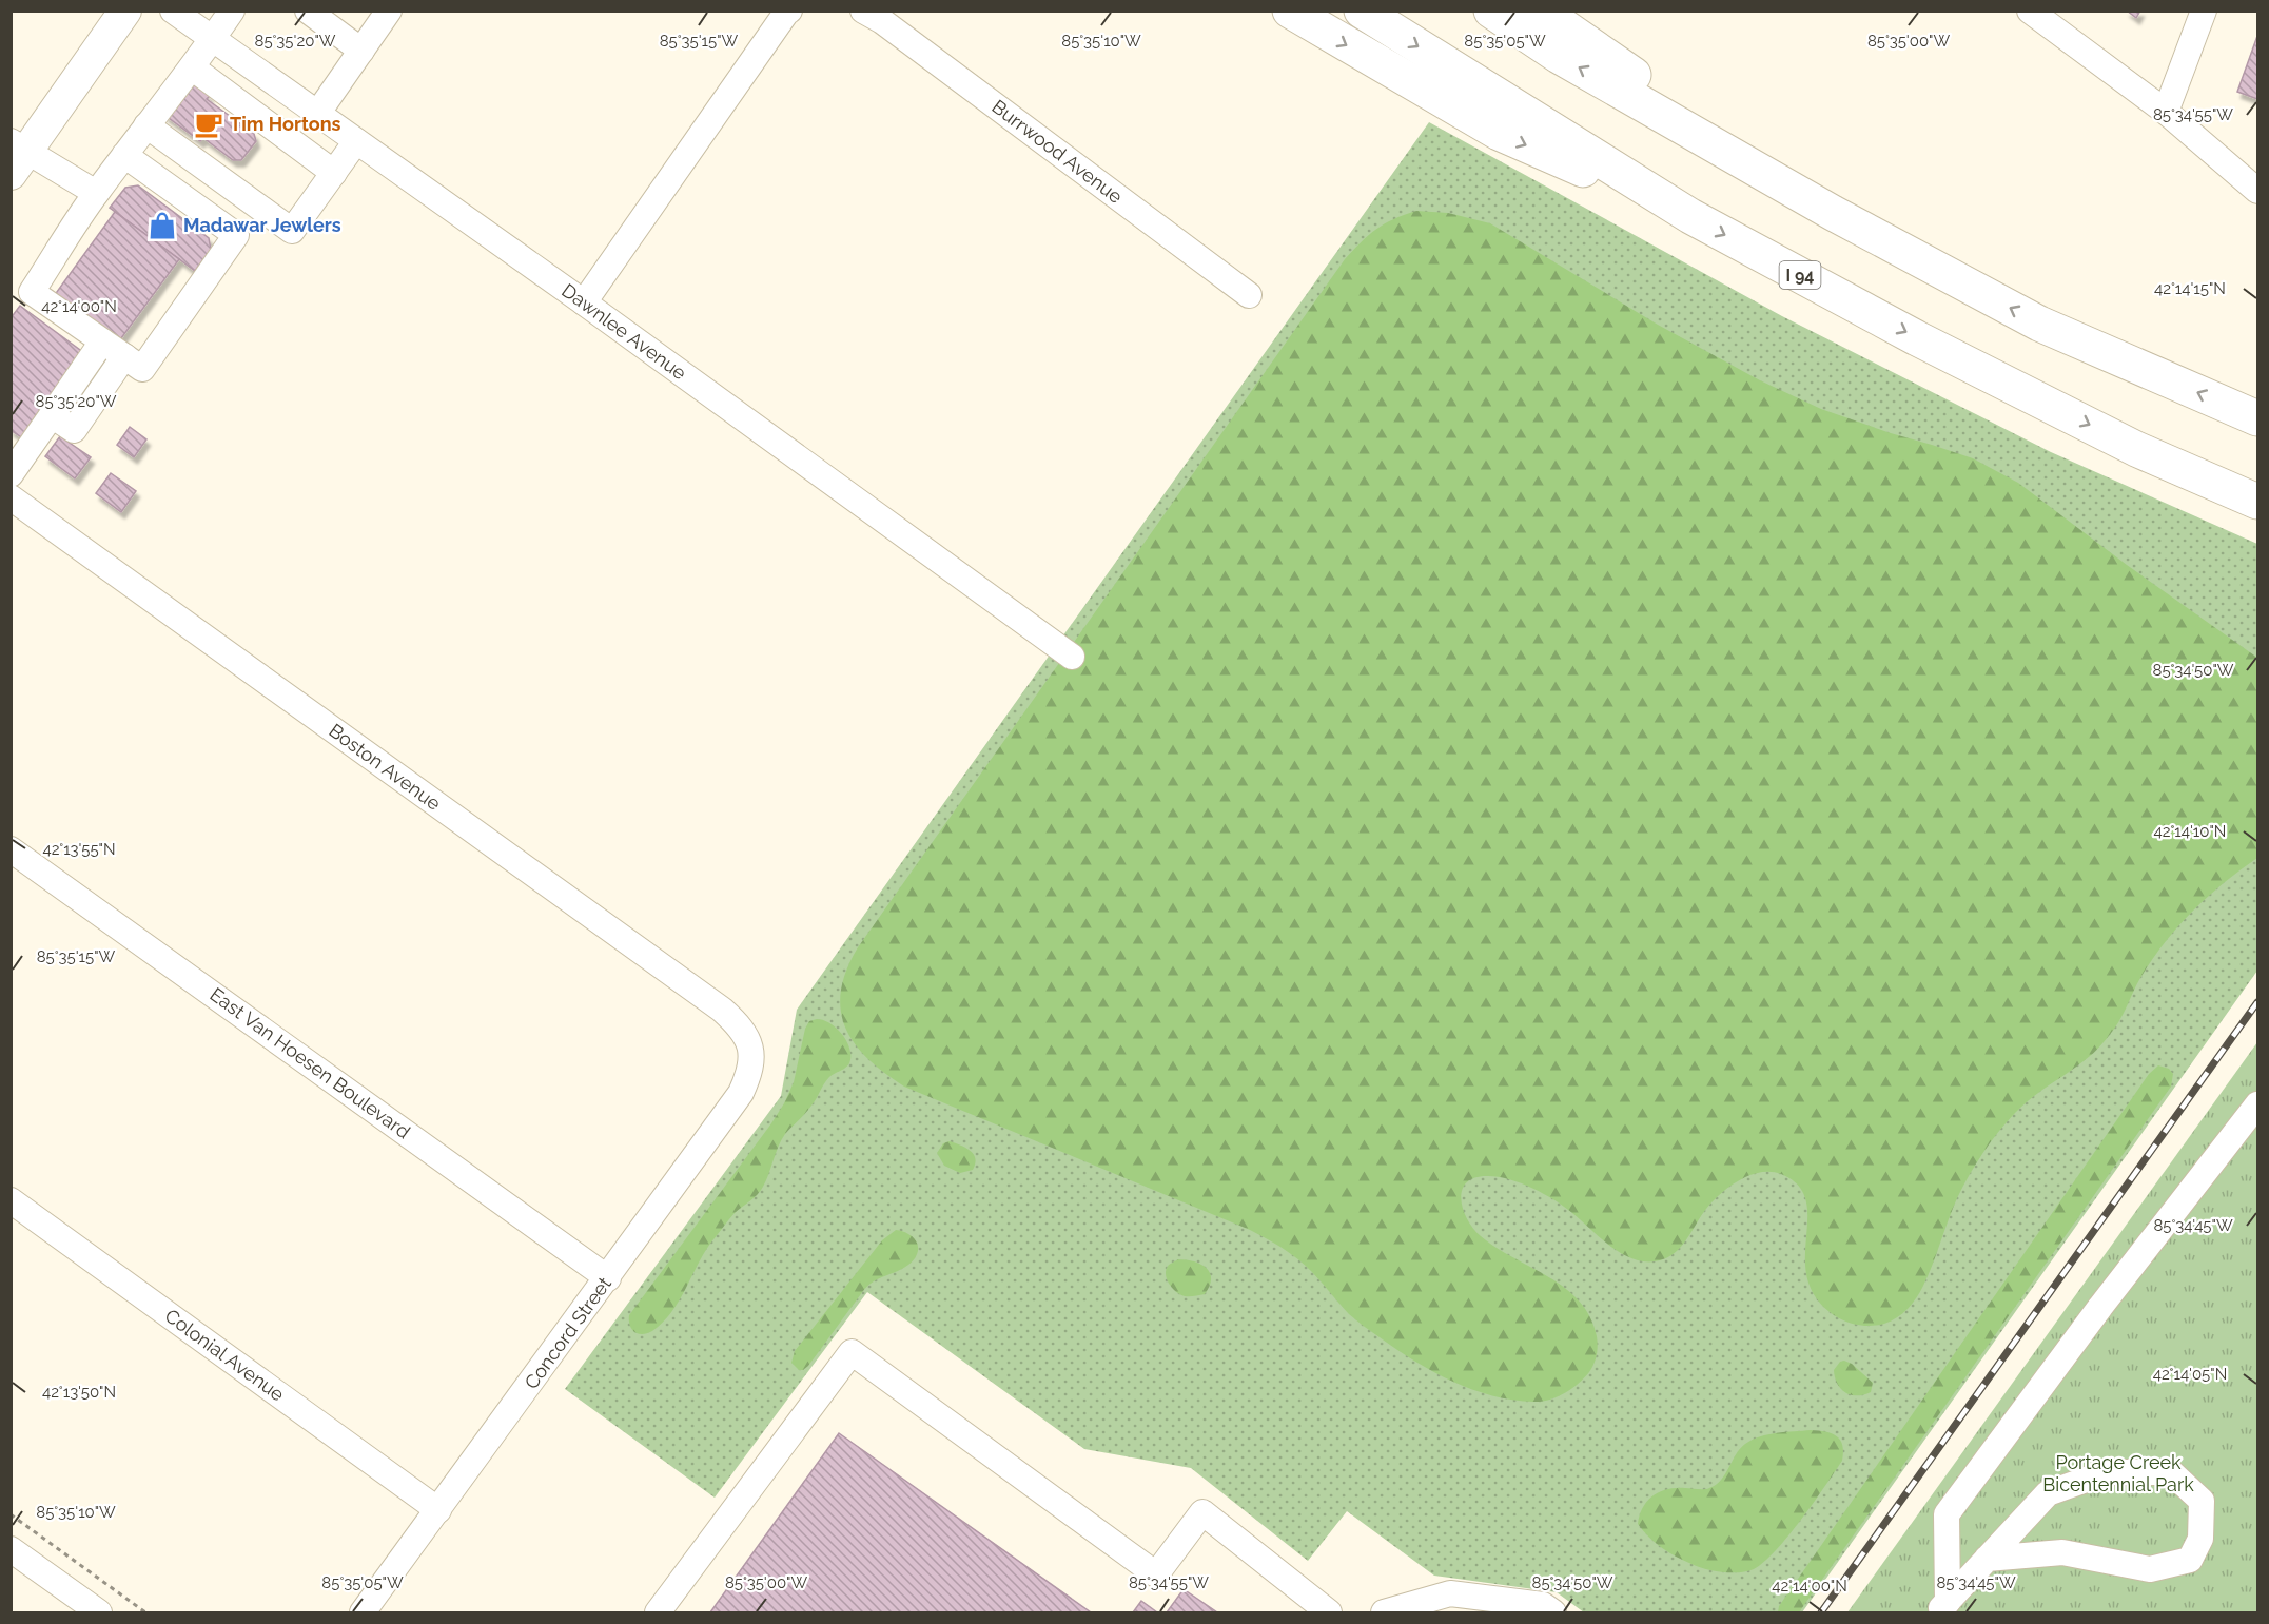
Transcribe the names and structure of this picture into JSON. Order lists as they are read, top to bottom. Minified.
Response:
{"streets":{"highway":["I 94"],"street":["Burrwood Avenue","Dawnlee Avenue","Boston Avenue","East Van Hoesen Boulevard","Concord Street","Colonial Avenue"]},"crossings":[["Boston Avenue","Concord Street"],["East Van Hoesen Boulevard","Concord Street"],["Concord Street","Colonial Avenue"]],"parks":["Portage Creek Bicentennial Park"],"places":{"cafe":["Tim Hortons"],"shop":["Madawar Jewlers"]},"coordinates":["85°35'20\"W","85°35'15\"W","85°35'10\"W","85°35'05\"W","85°35'00\"W","85°34'55\"W","42°14'15\"N","42°14'00\"N","85°34'50\"W","42°14'10\"N","42°13'55\"N","85°34'45\"W","42°14'05\"N","42°13'50\"N"]}
